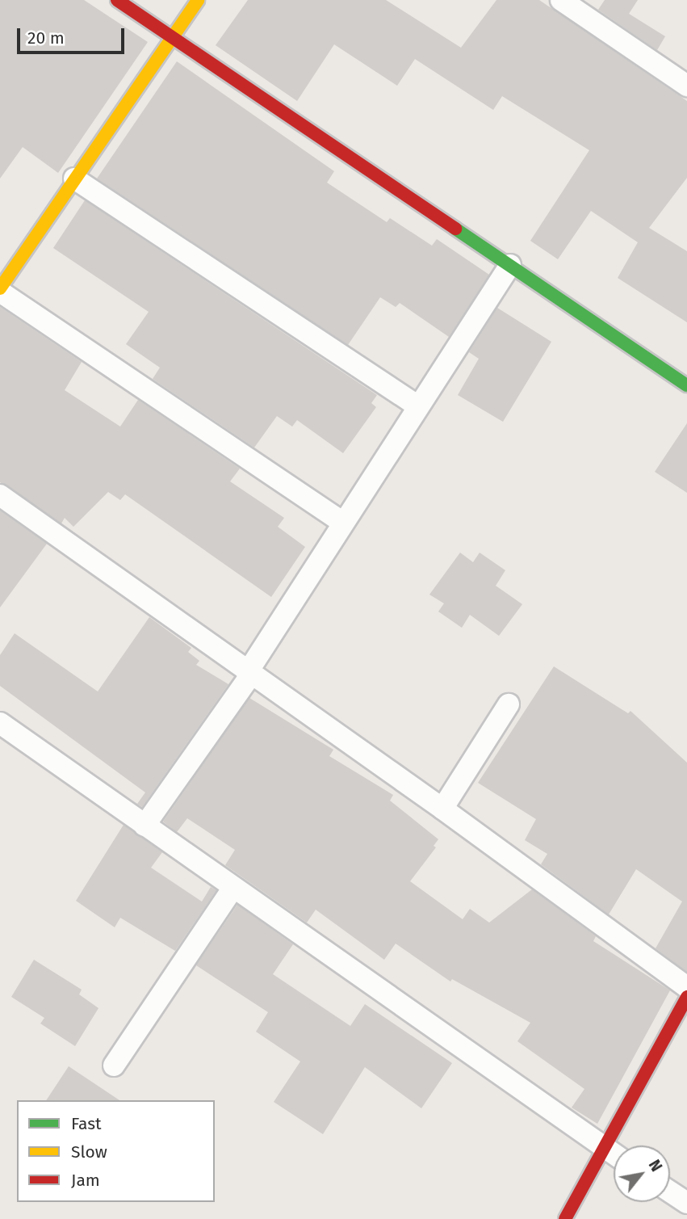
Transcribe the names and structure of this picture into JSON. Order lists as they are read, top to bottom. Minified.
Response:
{"legend":["Fast","Slow","Jam"],"scale_bar":"20 m","north":"top right"}
